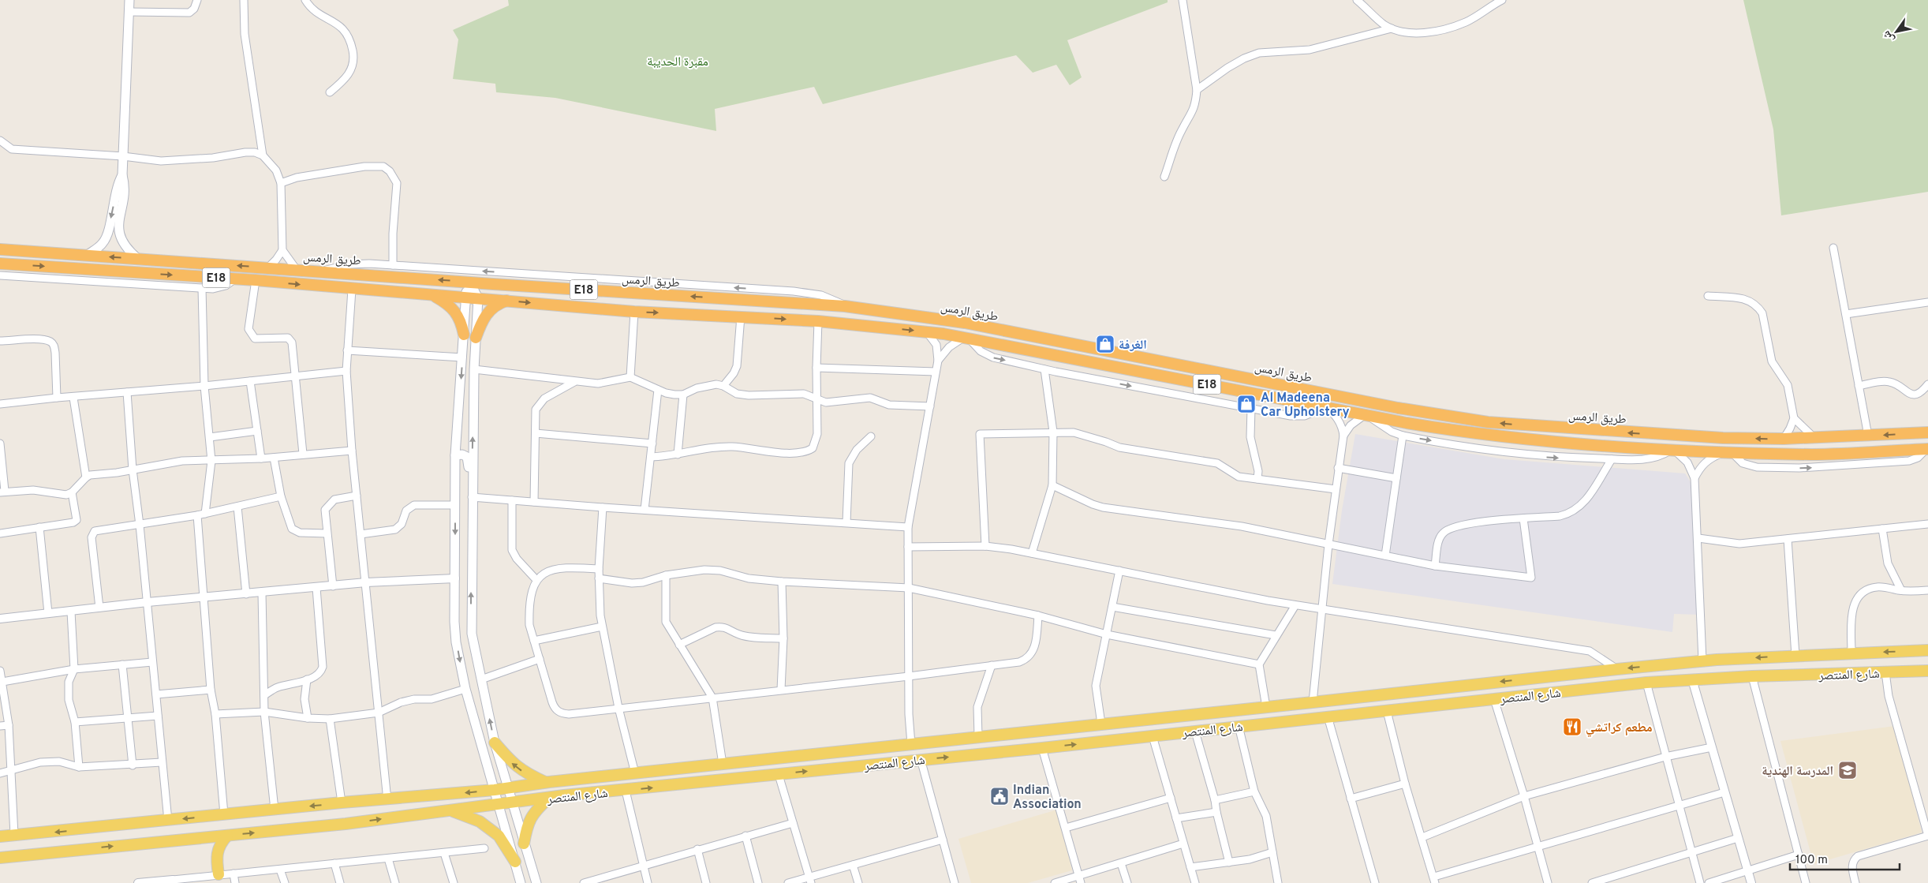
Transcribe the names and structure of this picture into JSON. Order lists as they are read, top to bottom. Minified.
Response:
{"streets":{"highway":["طريق الرمس","E18"],"main road":["شارع المنتصر"]},"parks":["مقبرة الحديبة"],"places":{"shop":["الغرفة","Al Madeena Car Upholstery"],"restaurant":["مطعم كراتشي"],"school or university":["المدرسة الهندية"],"public building":["Indian Association"]},"scale_bar":"100 m","north":"bottom left"}
